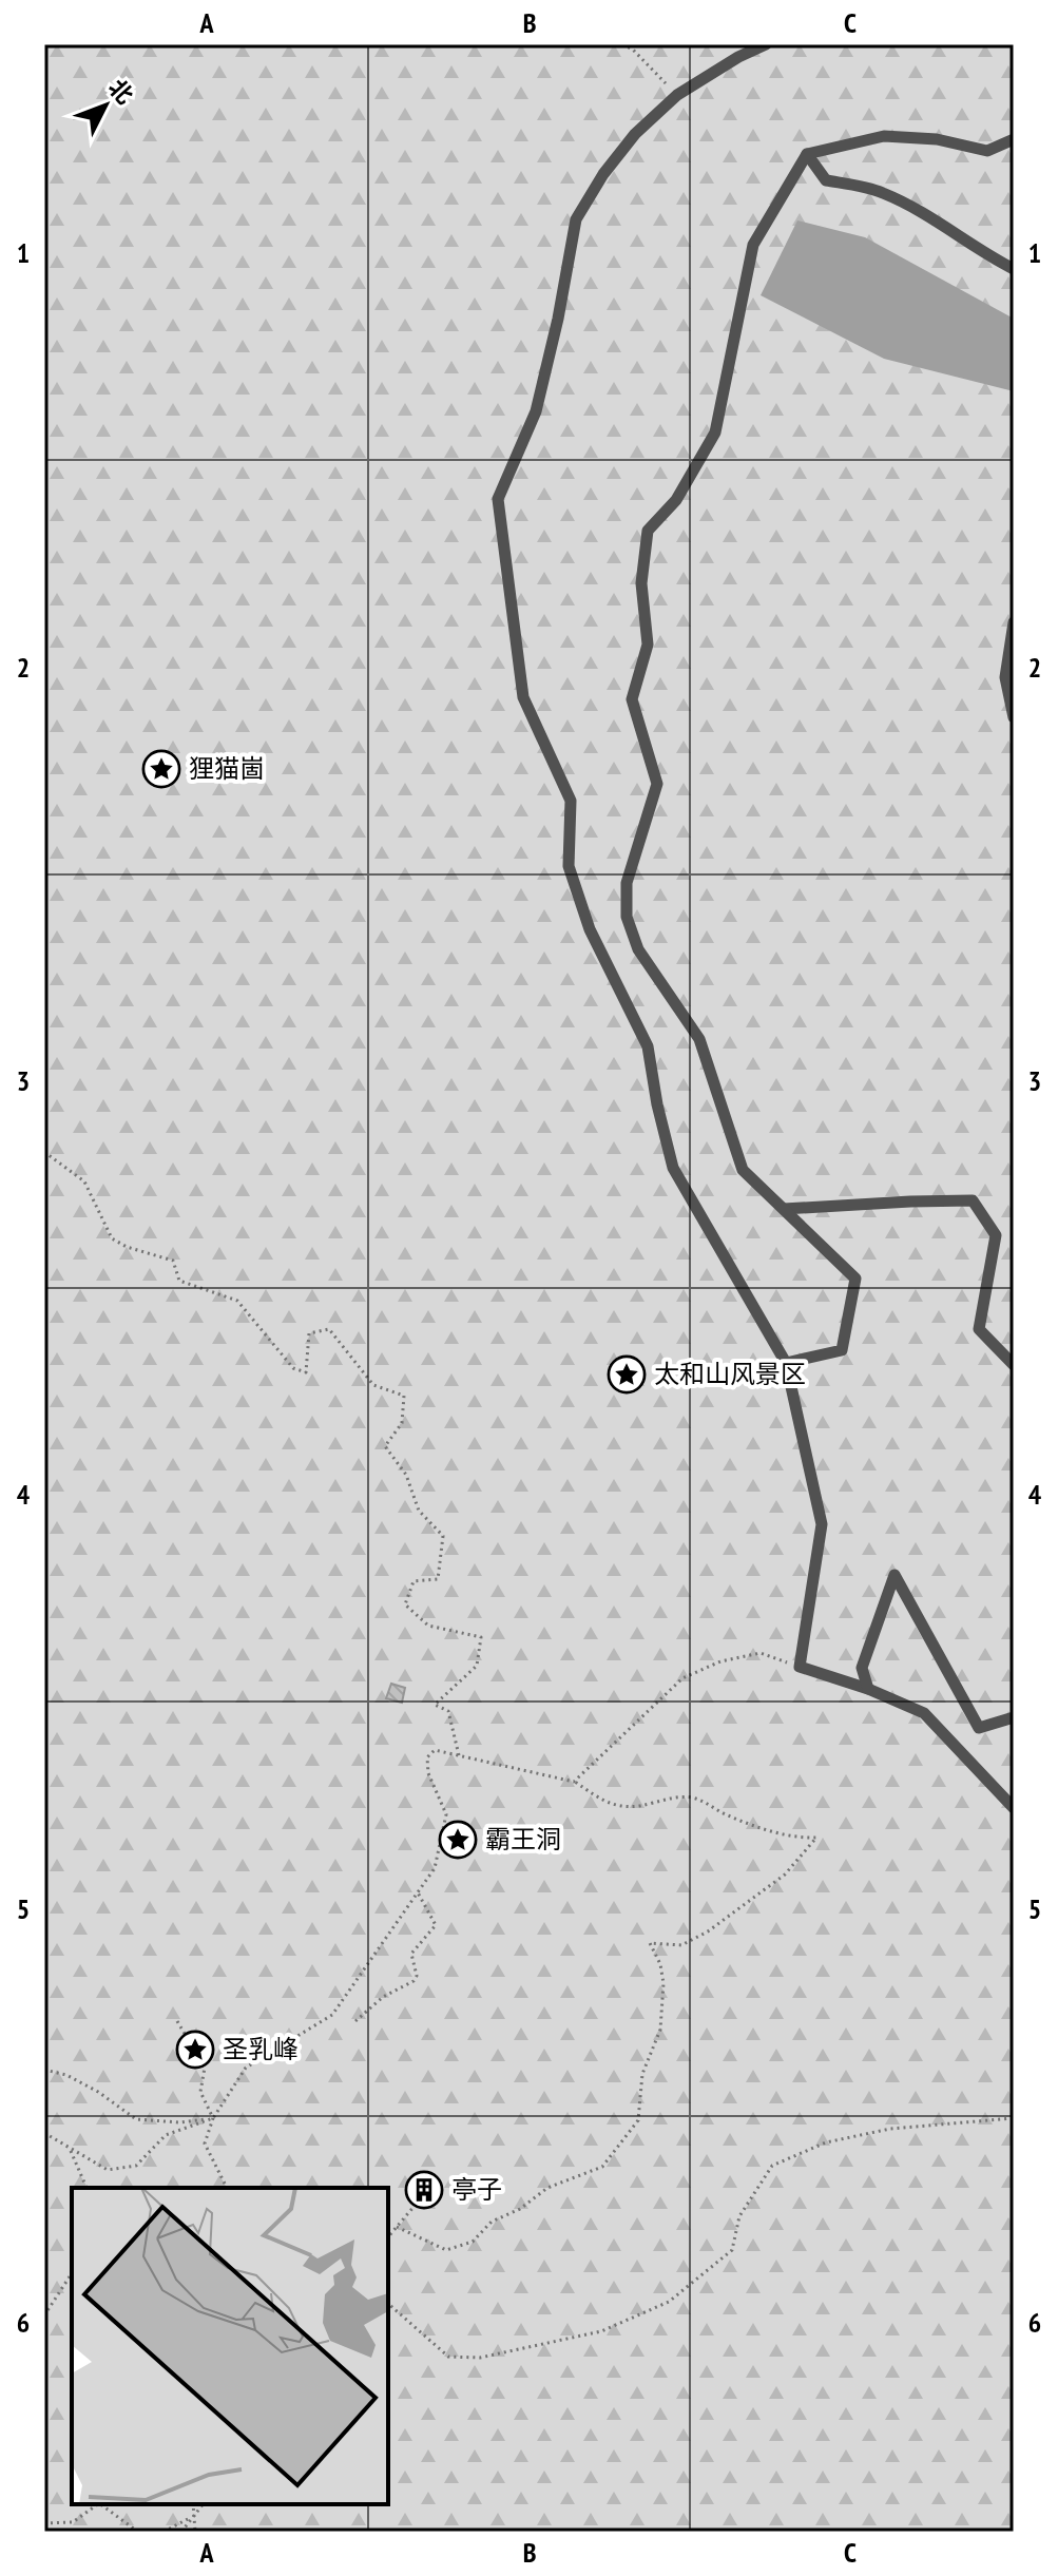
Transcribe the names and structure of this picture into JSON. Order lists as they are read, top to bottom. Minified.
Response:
{"places":{"place":["狸猫崮","太和山风景区","霸王洞","圣乳峰"],"building":["亭子"]},"north":"top right","grid":{"columns":["A","B","C"],"rows":["1","2","3","4","5","6"]}}
